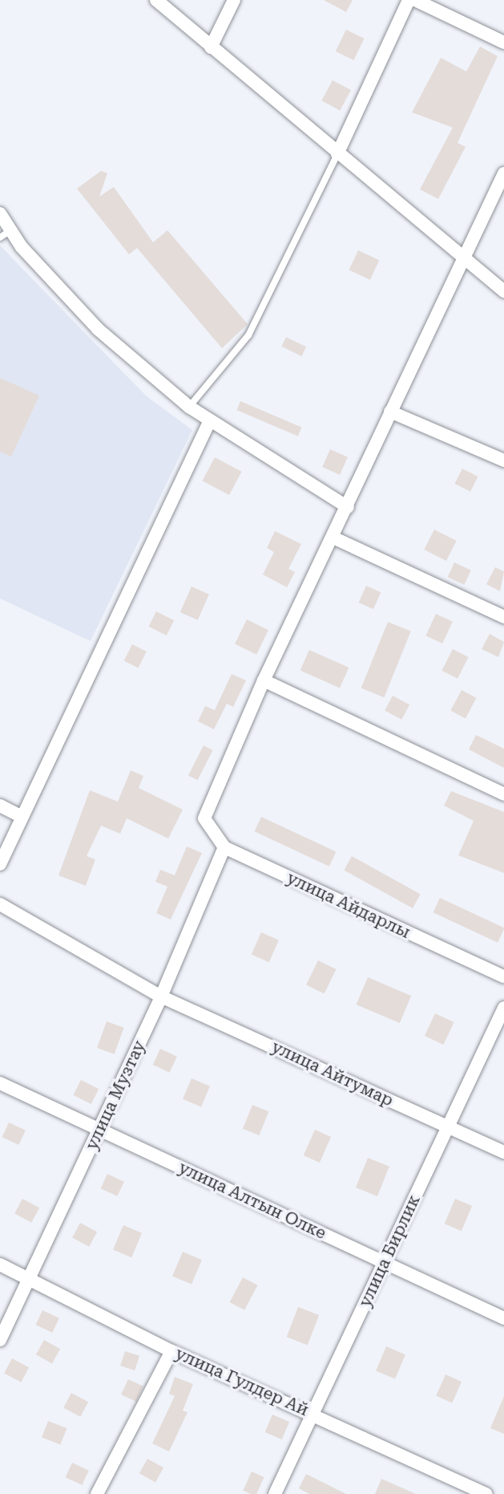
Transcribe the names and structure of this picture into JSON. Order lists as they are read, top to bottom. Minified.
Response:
{"streets":{"street":["улица Айдарлы","улица Айтумар","улица Музтау","улица Алтын Олке","улица Бирлик","улица Гулдер Ай"]},"crossings":[["улица Айдарлы","улица Музтау"],["улица Айтумар","улица Музтау"],["улица Айтумар","улица Бирлик"],["улица Музтау","улица Алтын Олке"],["улица Музтау","улица Гулдер Ай"],["улица Алтын Олке","улица Бирлик"],["улица Бирлик","улица Гулдер Ай"]]}
